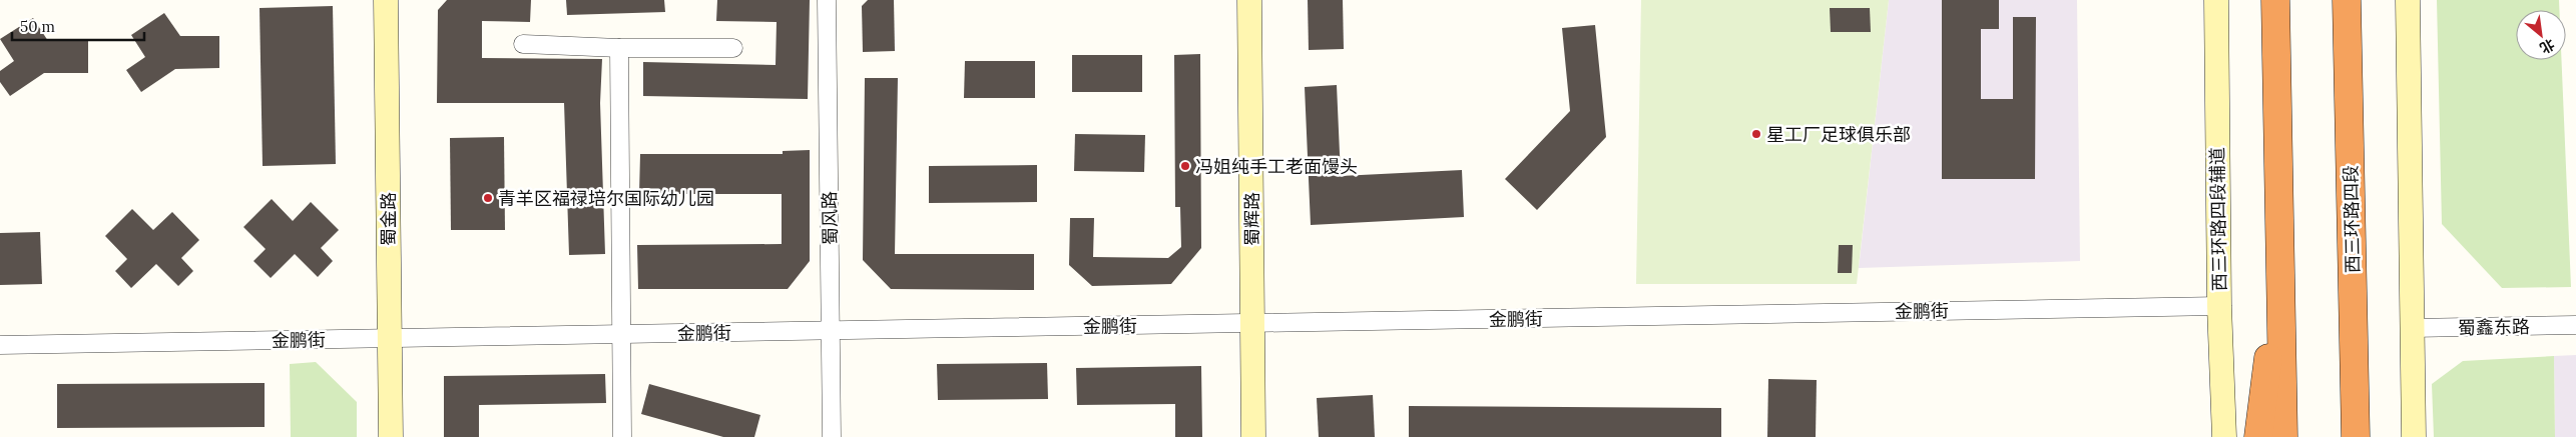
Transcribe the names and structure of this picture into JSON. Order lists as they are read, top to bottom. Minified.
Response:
{"streets":{"highway":["西三环路四段"],"main road":["蜀金路","蜀辉路","西三环路四段辅道"],"street":["蜀风路","金鹏街","蜀鑫东路"]},"crossings":[["蜀风路","金鹏街"],["蜀金路","金鹏街"],["蜀辉路","金鹏街"],["西三环路四段辅道","金鹏街"]],"places":["星工厂足球俱乐部","冯姐纯手工老面馒头","青羊区福禄培尔国际幼儿园"],"scale_bar":"50 m","north":"bottom right"}
